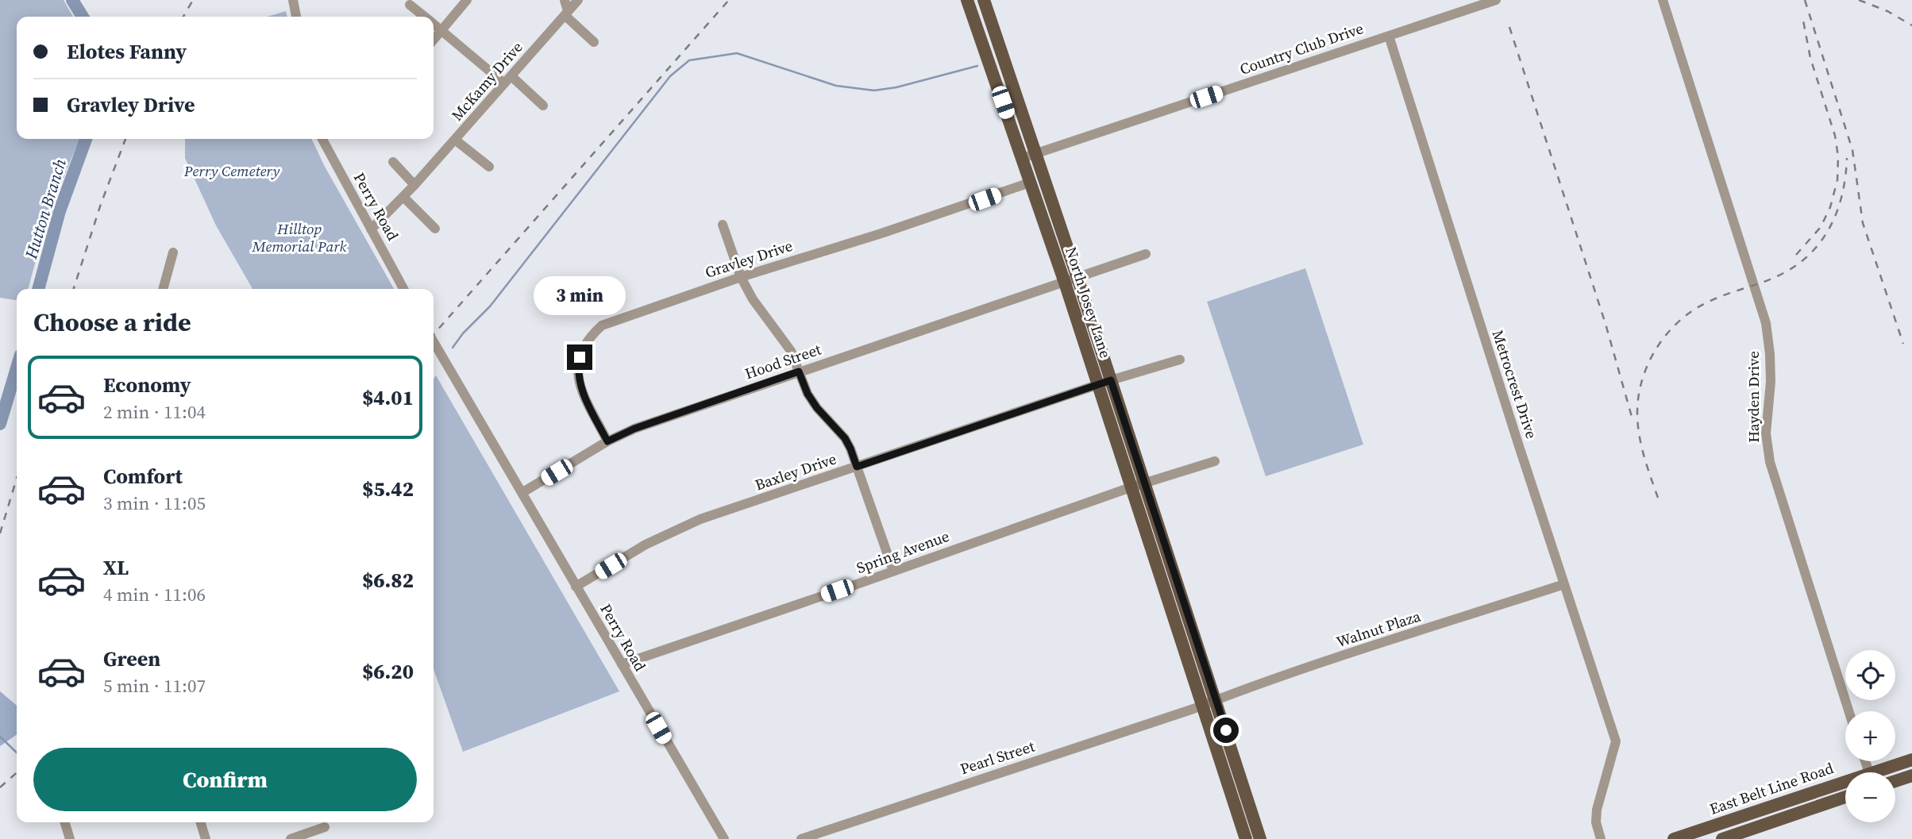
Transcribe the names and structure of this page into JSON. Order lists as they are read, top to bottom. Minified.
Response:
{"streets":{"main road":["North Josey Lane","East Belt Line Road"],"street":["Country Club Drive","McKamy Drive","Perry Road","Gravley Drive","Hood Street","Metrocrest Drive","Hayden Drive","Baxley Drive","Spring Avenue","Walnut Plaza","Pearl Street"]},"crossings":[["Country Club Drive","North Josey Lane"],["Country Club Drive","Metrocrest Drive"],["McKamy Drive","Perry Road"],["Perry Road","Hood Street"],["Perry Road","Baxley Drive"],["Perry Road","Spring Avenue"],["Gravley Drive","North Josey Lane"],["Gravley Drive","Hood Street"],["North Josey Lane","Hood Street"],["North Josey Lane","Baxley Drive"],["North Josey Lane","Spring Avenue"],["North Josey Lane","Walnut Plaza"],["North Josey Lane","Pearl Street"],["Metrocrest Drive","Walnut Plaza"],["Walnut Plaza","Pearl Street"]],"water":["Hutton Branch"],"parks":["Perry Cemetery","Hilltop Memorial Park"],"page":{"banner":["Elotes Fanny","Gravley Drive"],"bubble":"3 min","heading":"Choose a ride","list":[{"name":"Economy","note":"2 min · 11:04","value":"$4.01"},{"name":"Comfort","note":"3 min · 11:05","value":"$5.42"},{"name":"XL","note":"4 min · 11:06","value":"$6.82"},{"name":"Green","note":"5 min · 11:07","value":"$6.20"}],"map_buttons":["+","−"],"buttons":"Confirm"}}
